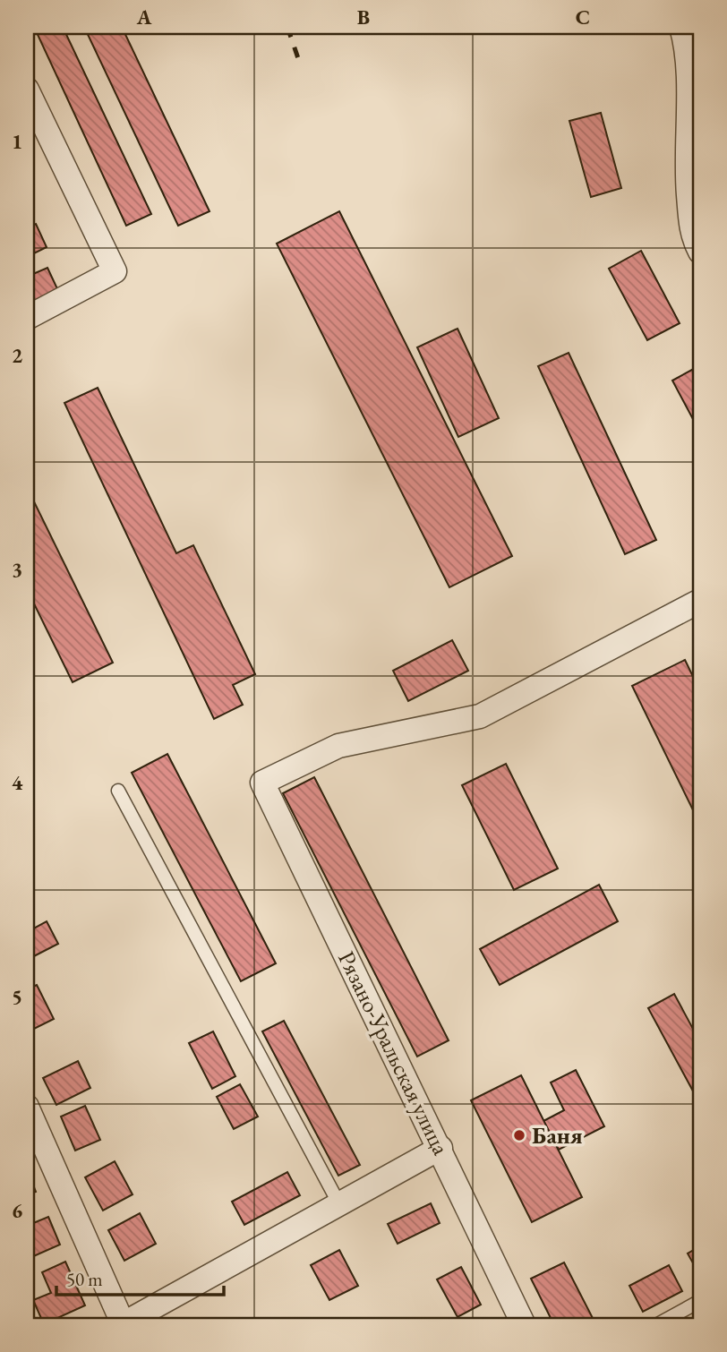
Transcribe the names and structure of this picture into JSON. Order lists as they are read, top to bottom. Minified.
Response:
{"streets":{"street":["Рязано-Уральская улица"]},"places":["Баня"],"scale_bar":"50 m","grid":{"columns":["A","B","C"],"rows":["1","2","3","4","5","6"]}}
